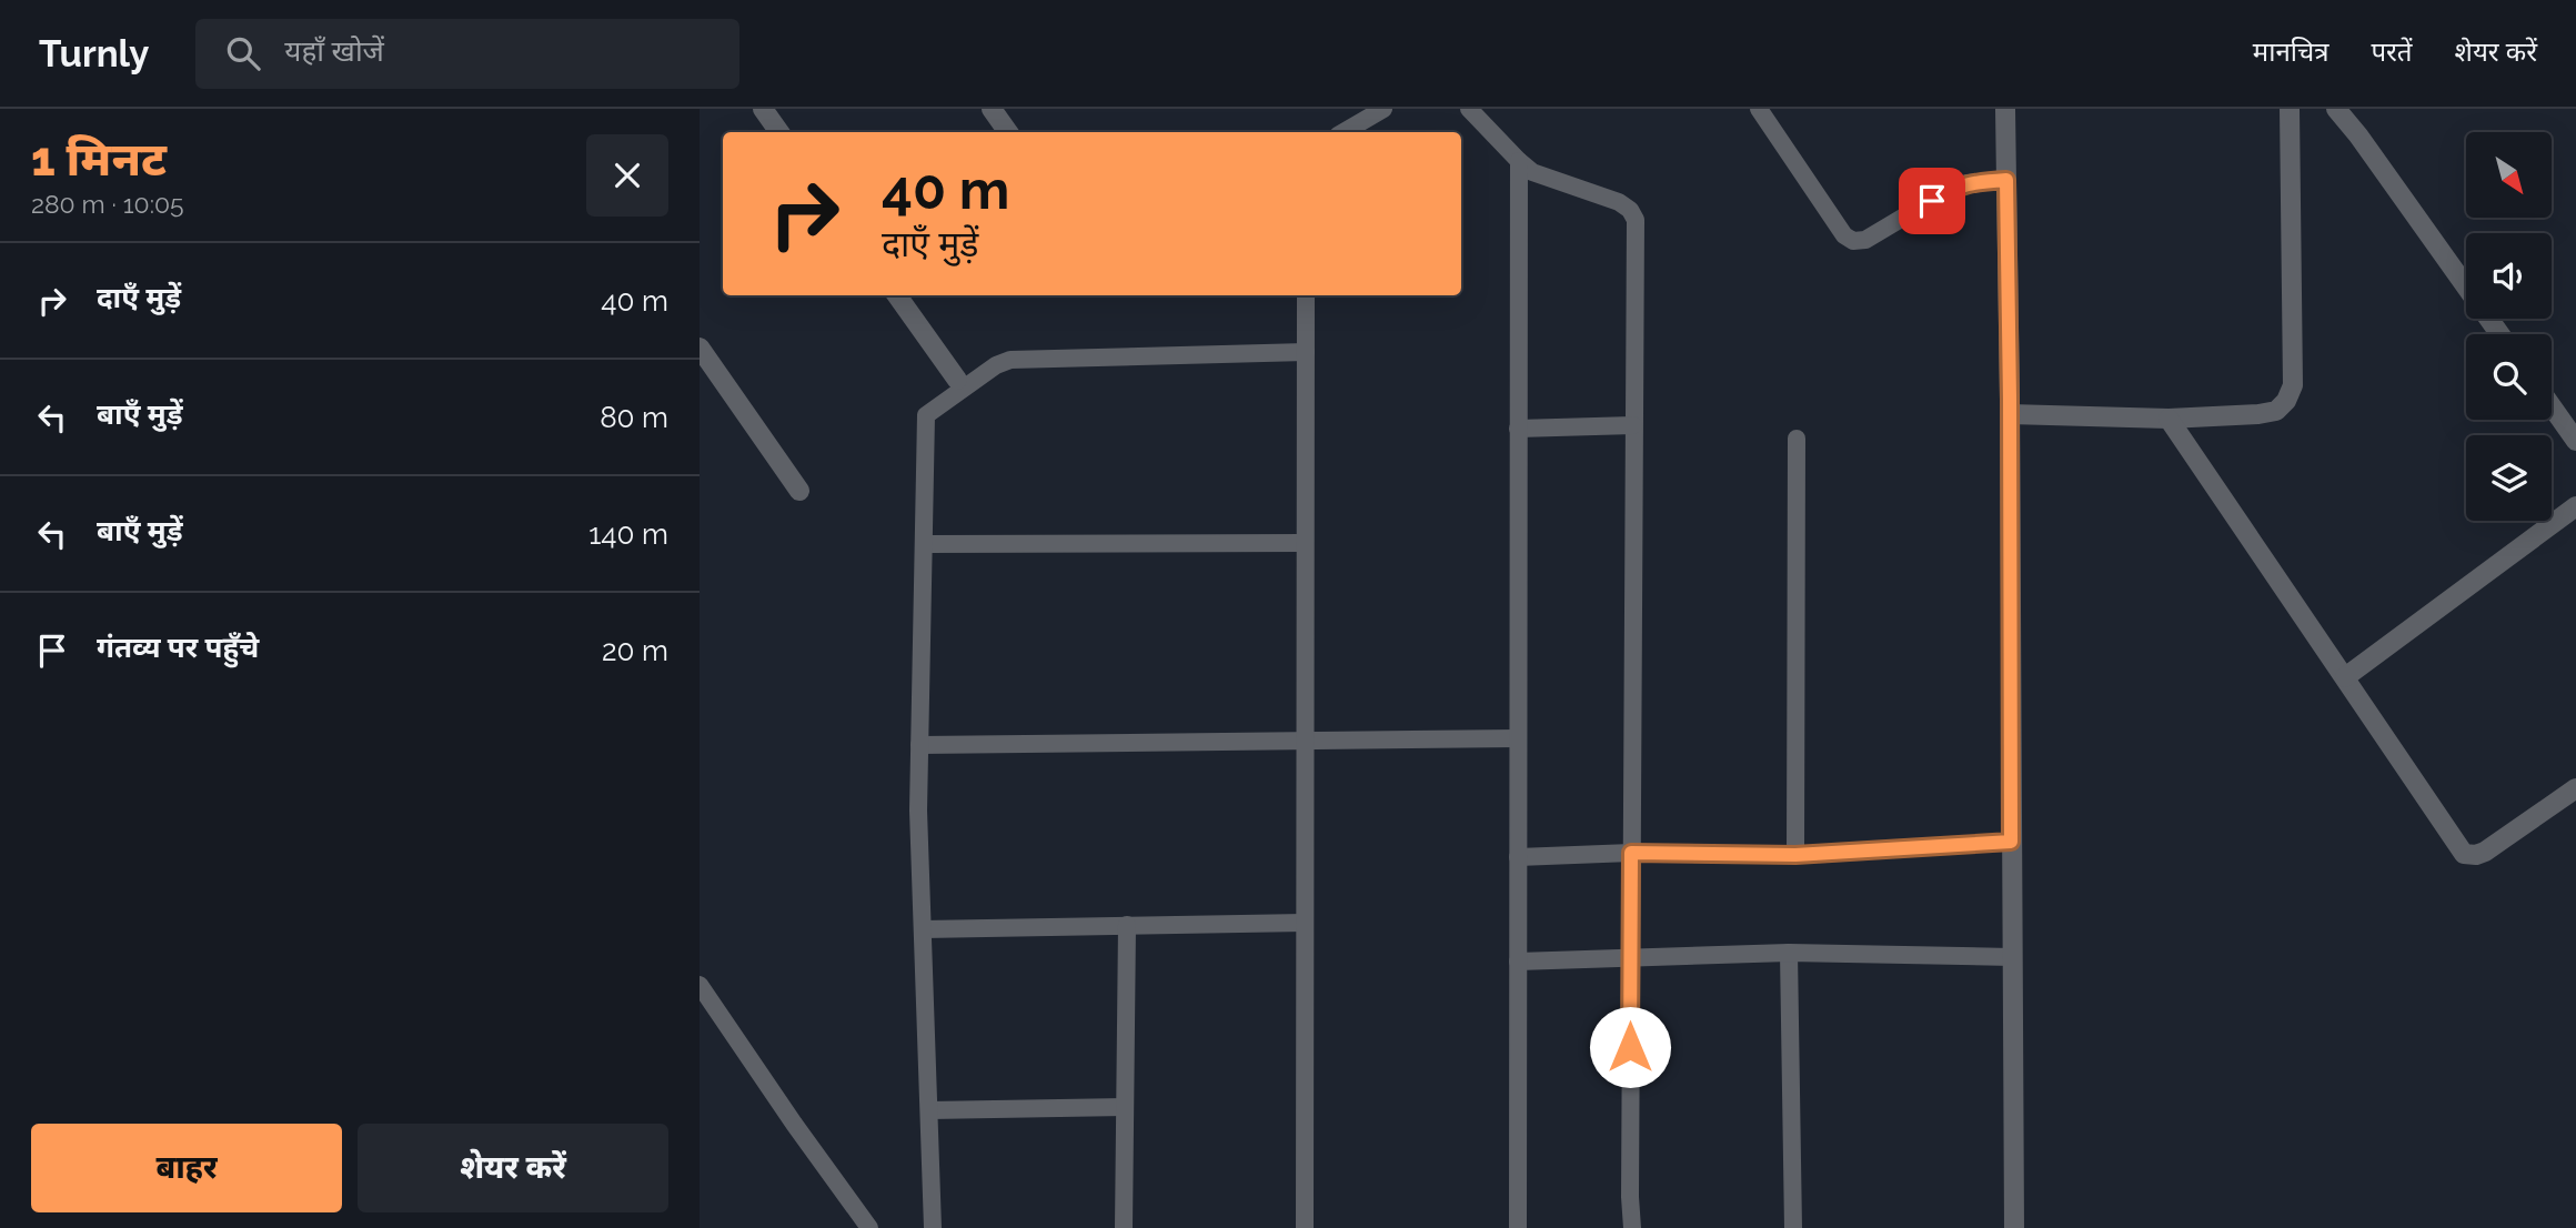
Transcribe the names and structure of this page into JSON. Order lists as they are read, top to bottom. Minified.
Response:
{"north":"bottom right","page":{"header":"Turnly","search":"यहाँ खोजें","nav":["मानचित्र","परतें","शेयर करें"],"heading":["1 मिनट","280 m · 10:05"],"turn":["40 m","दाएँ मुड़ें"],"list":[{"name":"दाएँ मुड़ें","value":"40 m"},{"name":"बाएँ मुड़ें","value":"80 m"},{"name":"बाएँ मुड़ें","value":"140 m"},{"name":"गंतव्य पर पहुँचे","value":"20 m"}],"buttons":["बाहर","शेयर करें"]}}
